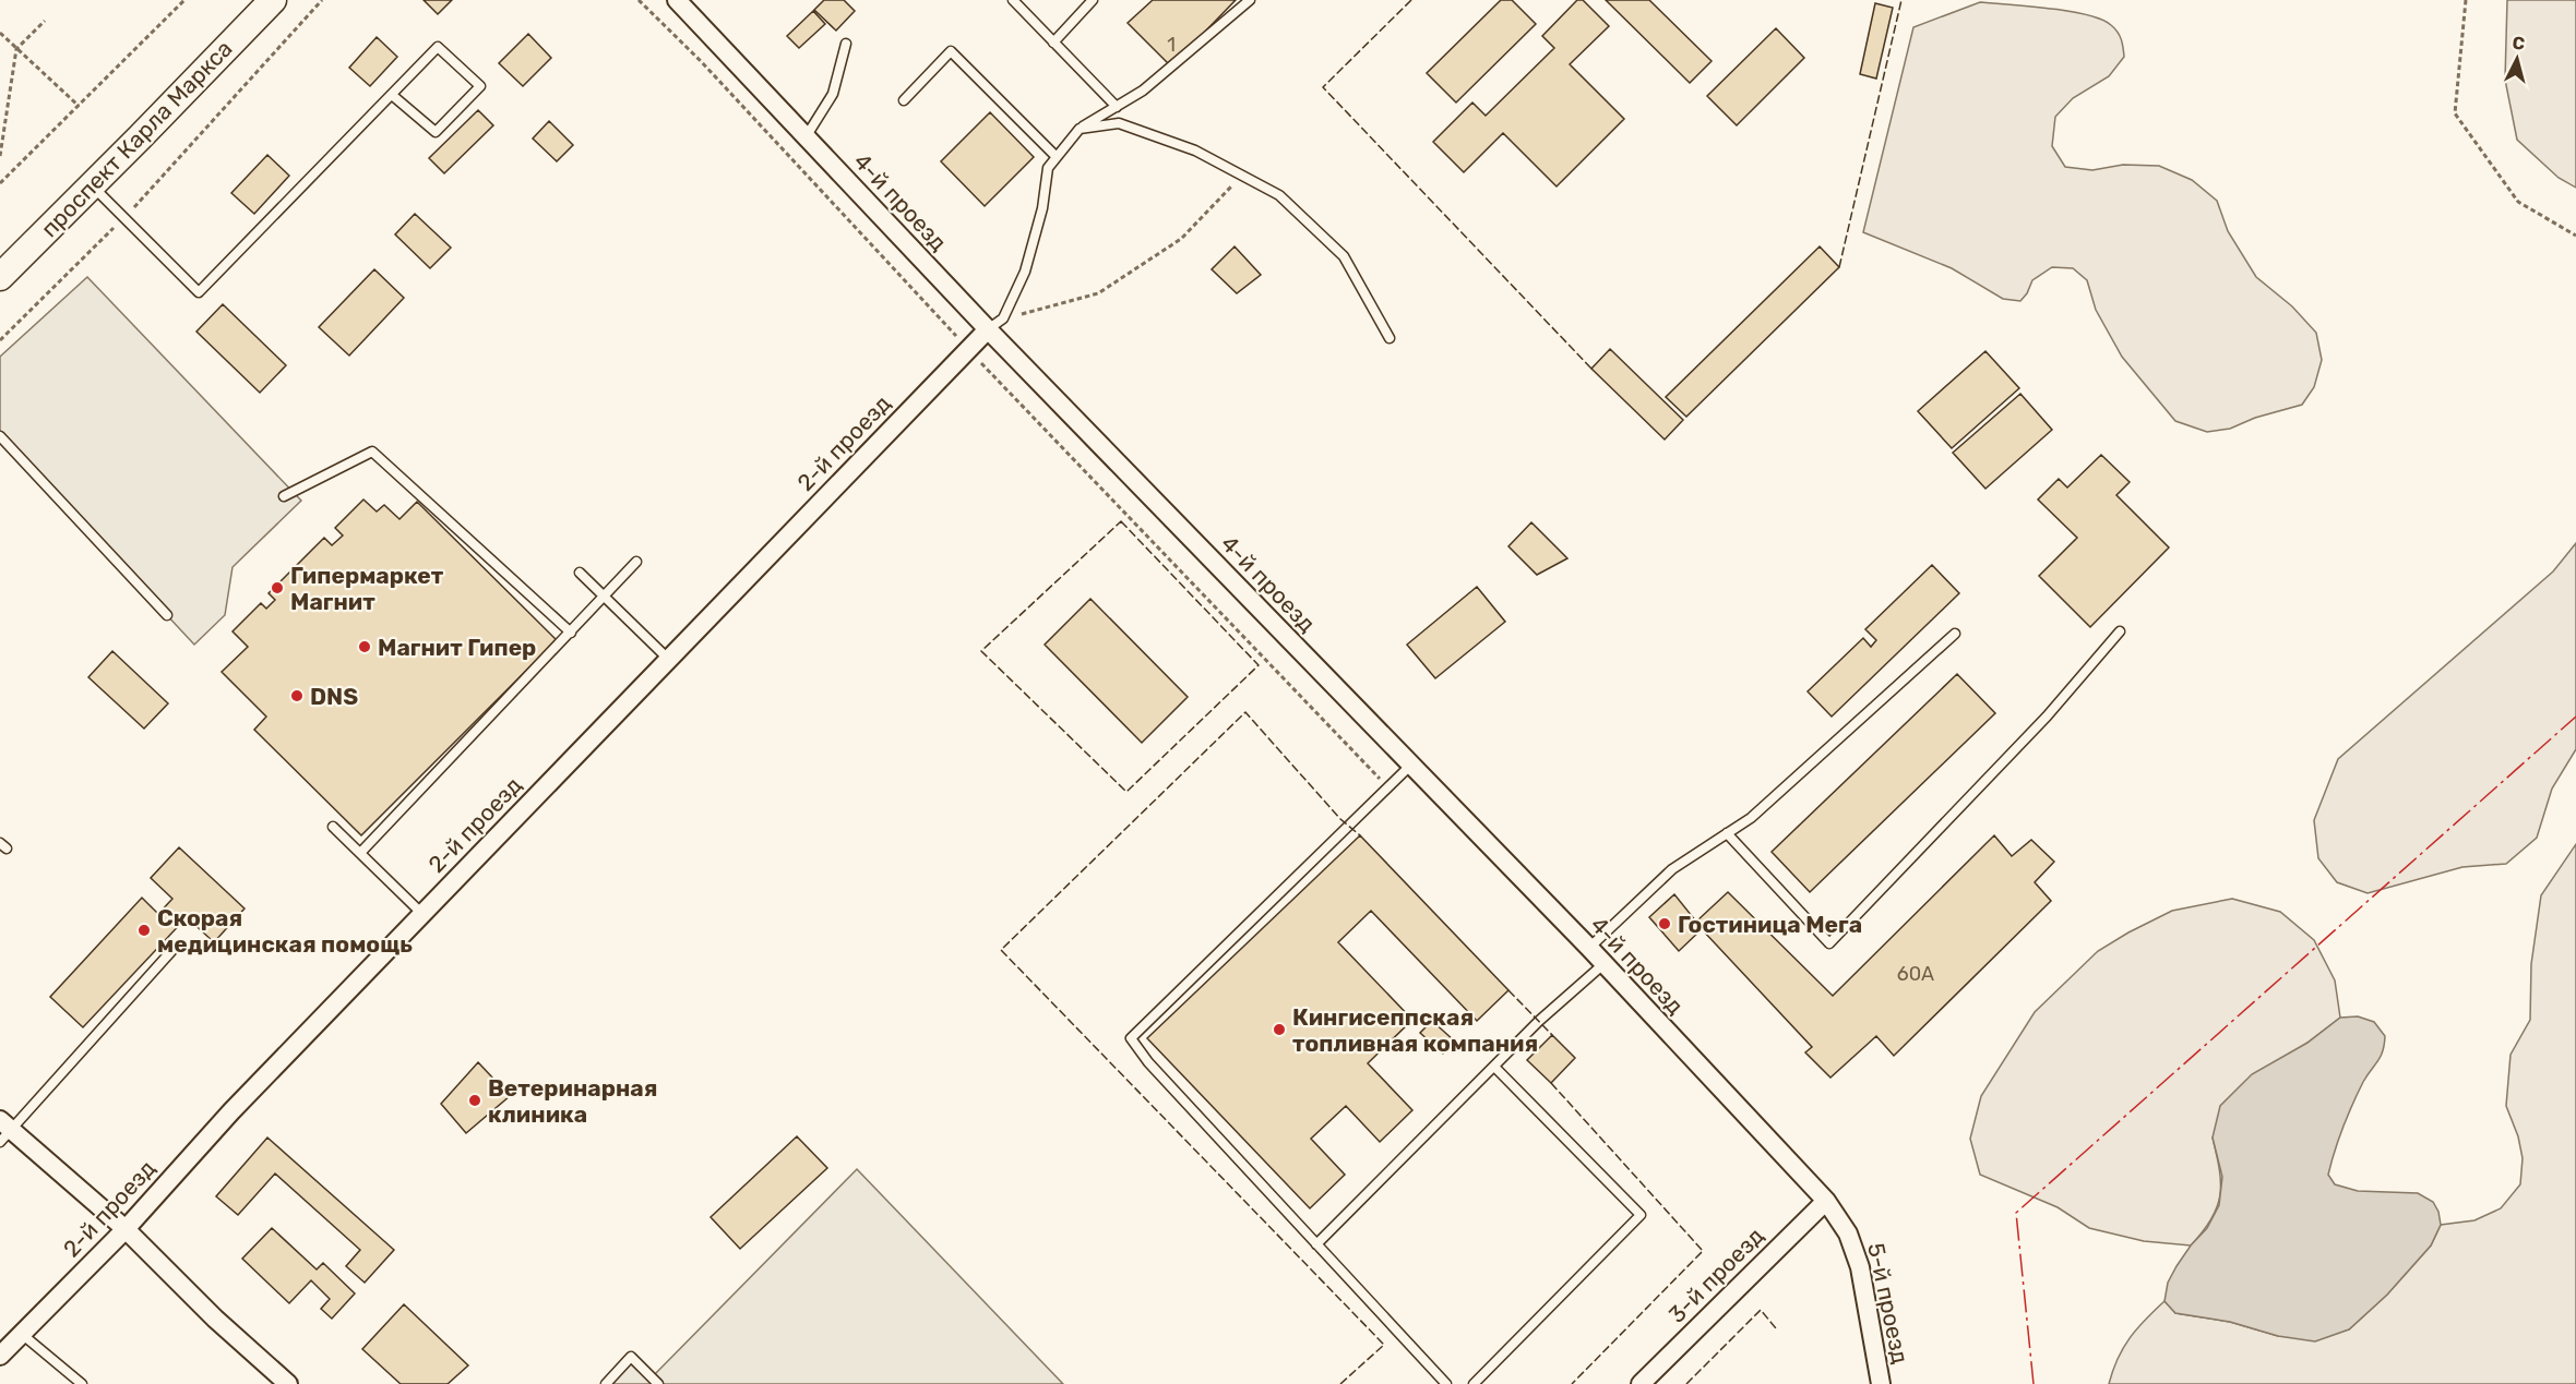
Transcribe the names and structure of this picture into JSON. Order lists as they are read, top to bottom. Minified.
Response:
{"streets":{"main road":["проспект Карла Маркса"],"street":["4-й проезд","2-й проезд","3-й проезд","5-й проезд"]},"crossings":[["4-й проезд","2-й проезд"],["4-й проезд","3-й проезд"],["4-й проезд","5-й проезд"],["3-й проезд","5-й проезд"]],"places":["Гипермаркет Магнит","Магнит Гипер","DNS","Гостиница Мега","Скорая медицинская помощь","Кингисеппская топливная компания","Ветеринарная клиника"],"house_numbers":["1","60А"],"north":"top"}
